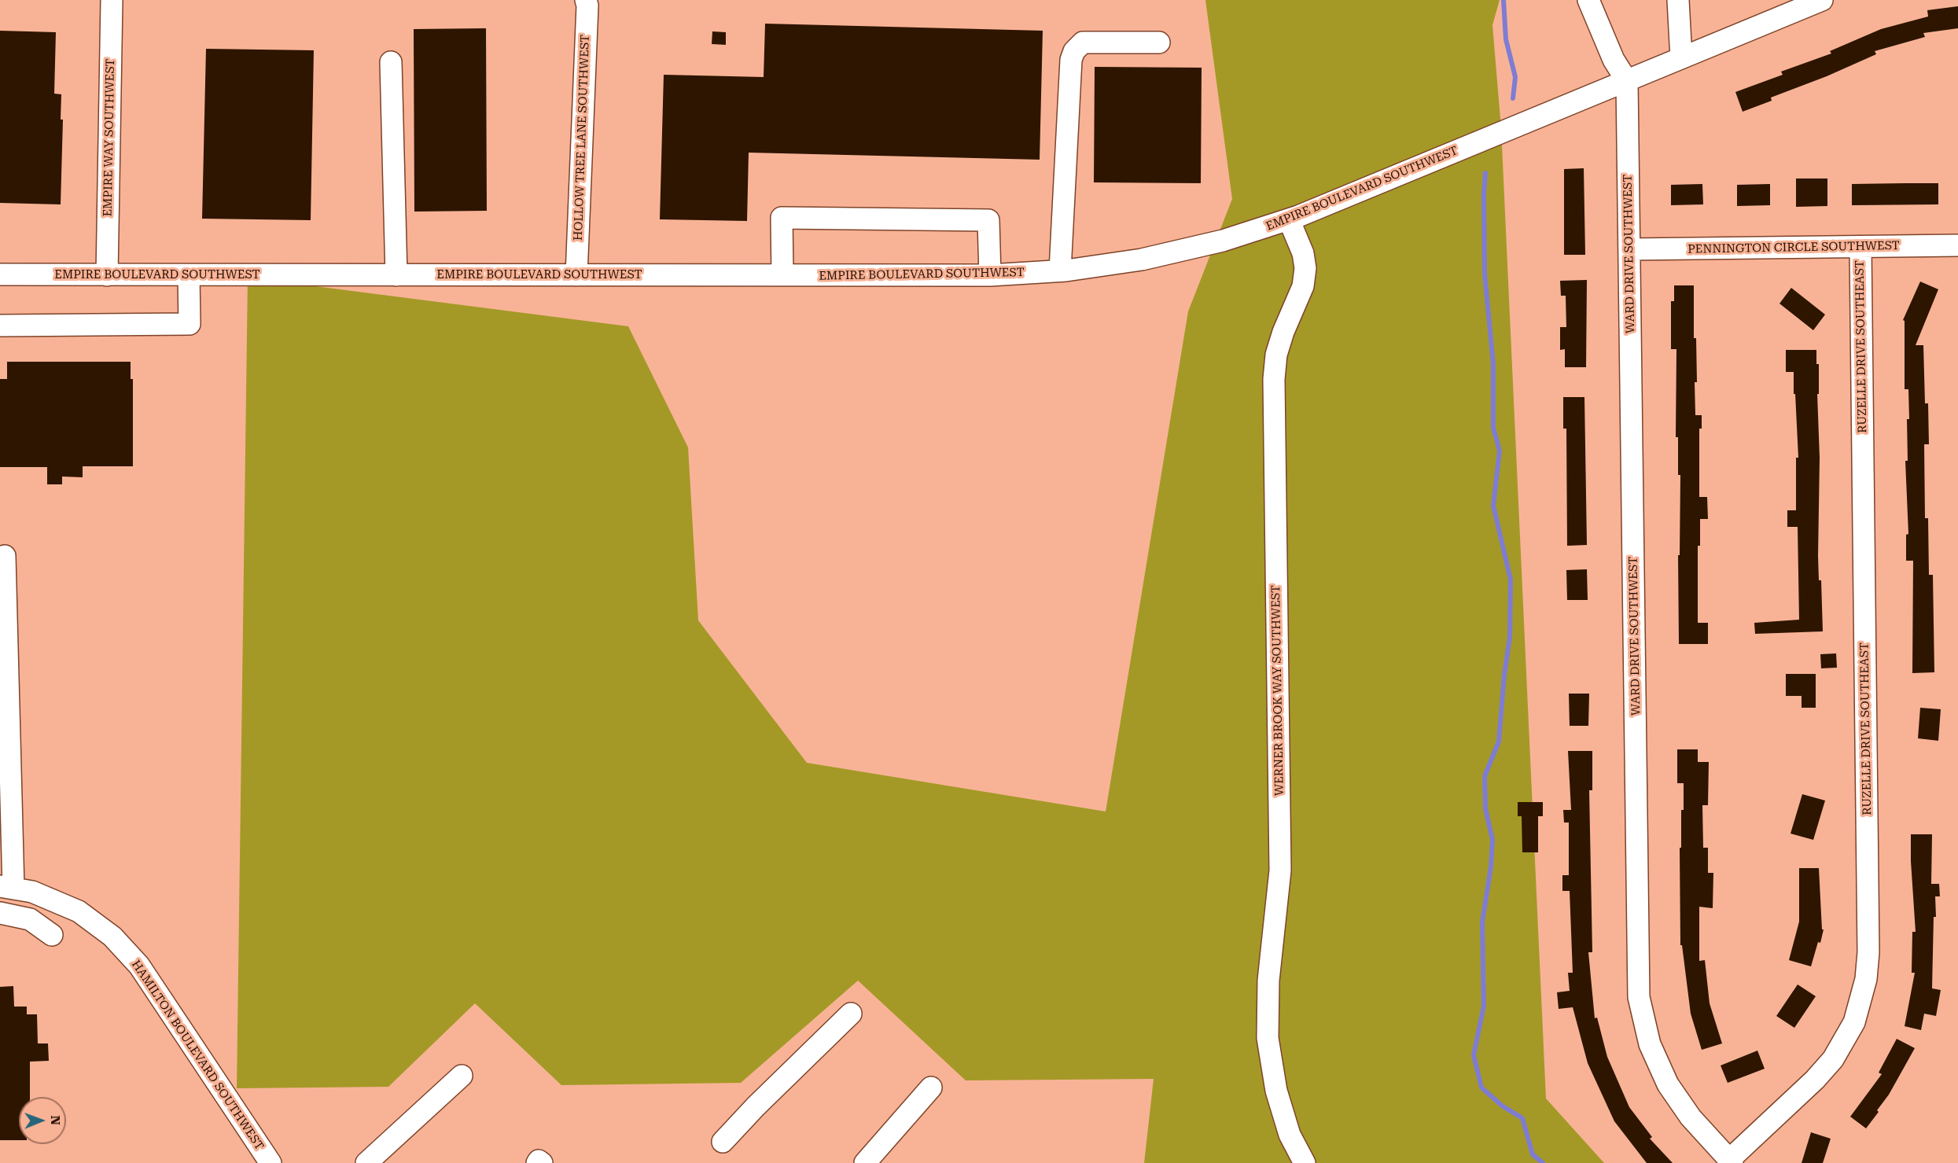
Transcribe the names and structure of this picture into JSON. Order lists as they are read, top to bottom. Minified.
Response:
{"streets":{"street":["EMPIRE WAY SOUTHWEST","HOLLOW TREE LANE SOUTHWEST","EMPIRE BOULEVARD SOUTHWEST","PENNINGTON CIRCLE SOUTHWEST","WARD DRIVE SOUTHWEST","RUZELLE DRIVE SOUTHEAST","WERNER BROOK WAY SOUTHWEST","HAMILTON BOULEVARD SOUTHWEST"]},"crossings":[["EMPIRE WAY SOUTHWEST","EMPIRE BOULEVARD SOUTHWEST"],["HOLLOW TREE LANE SOUTHWEST","EMPIRE BOULEVARD SOUTHWEST"],["EMPIRE BOULEVARD SOUTHWEST","WARD DRIVE SOUTHWEST"],["EMPIRE BOULEVARD SOUTHWEST","WERNER BROOK WAY SOUTHWEST"],["PENNINGTON CIRCLE SOUTHWEST","WARD DRIVE SOUTHWEST"],["PENNINGTON CIRCLE SOUTHWEST","RUZELLE DRIVE SOUTHEAST"],["WARD DRIVE SOUTHWEST","RUZELLE DRIVE SOUTHEAST"]],"north":"right"}
